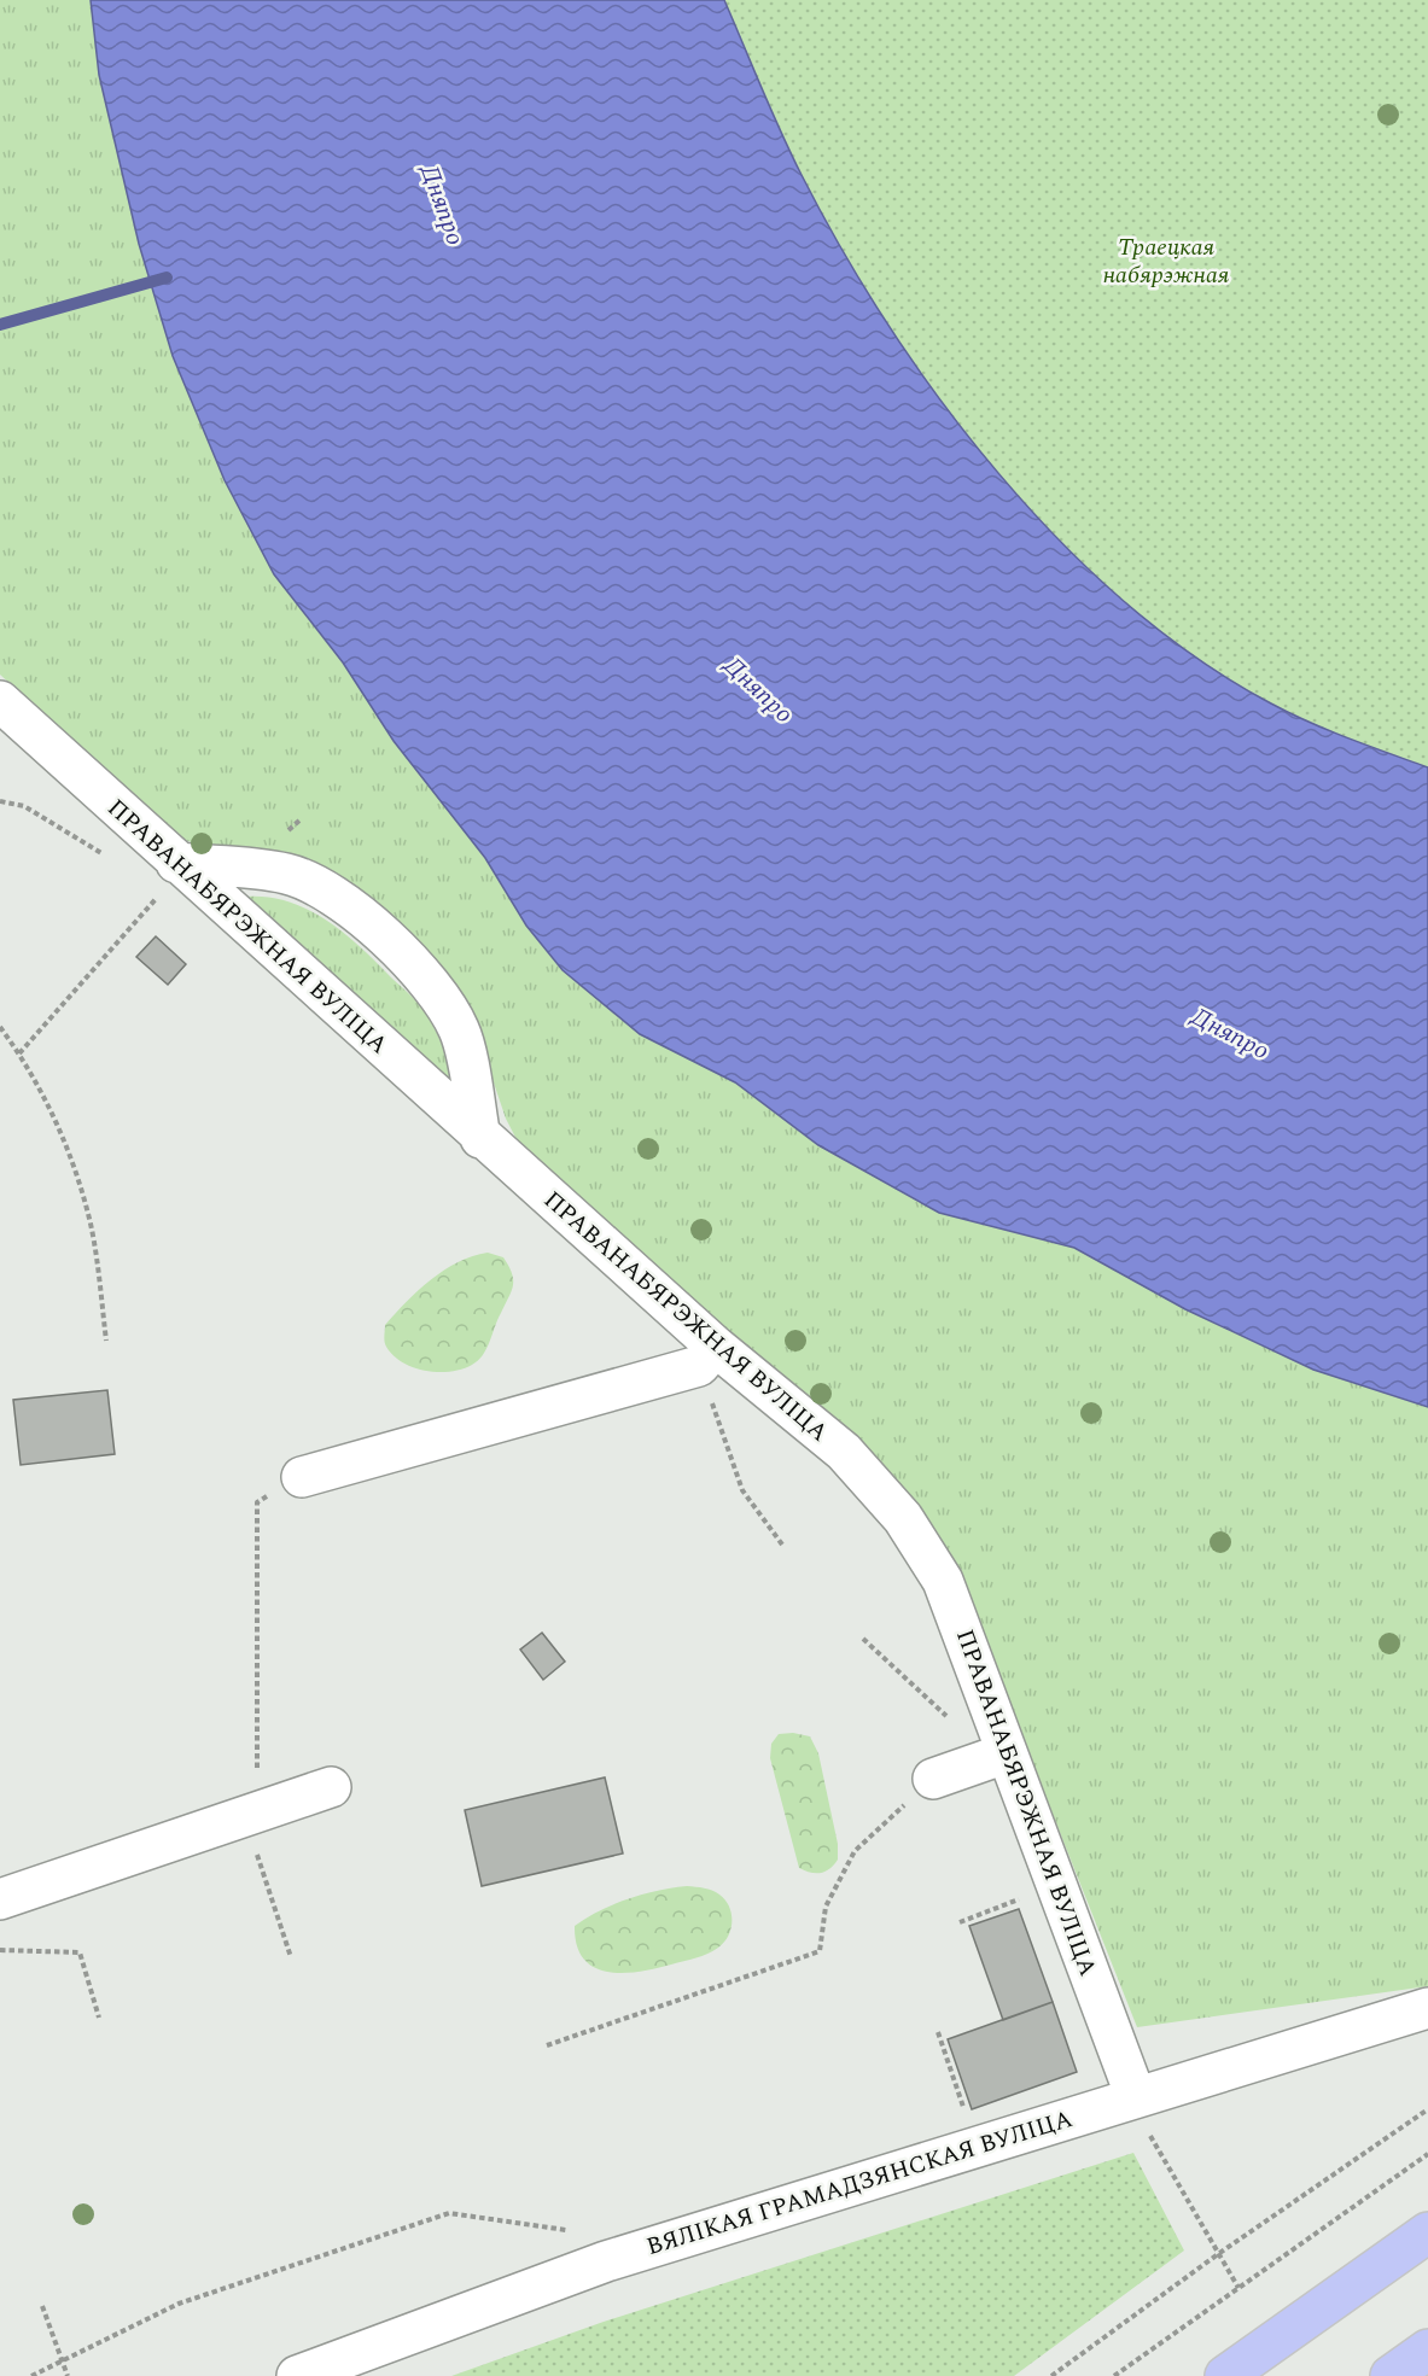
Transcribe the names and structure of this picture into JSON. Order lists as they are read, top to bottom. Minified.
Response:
{"streets":{"street":["ПРАВАНАБЯРЭЖНАЯ ВУЛІЦА","ВЯЛІКАЯ ГРАМАДЗЯНСКАЯ ВУЛІЦА"]},"crossings":[["ПРАВАНАБЯРЭЖНАЯ ВУЛІЦА","ВЯЛІКАЯ ГРАМАДЗЯНСКАЯ ВУЛІЦА"]],"water":["Дняпро"],"parks":["Траецкая набярэжная"]}
